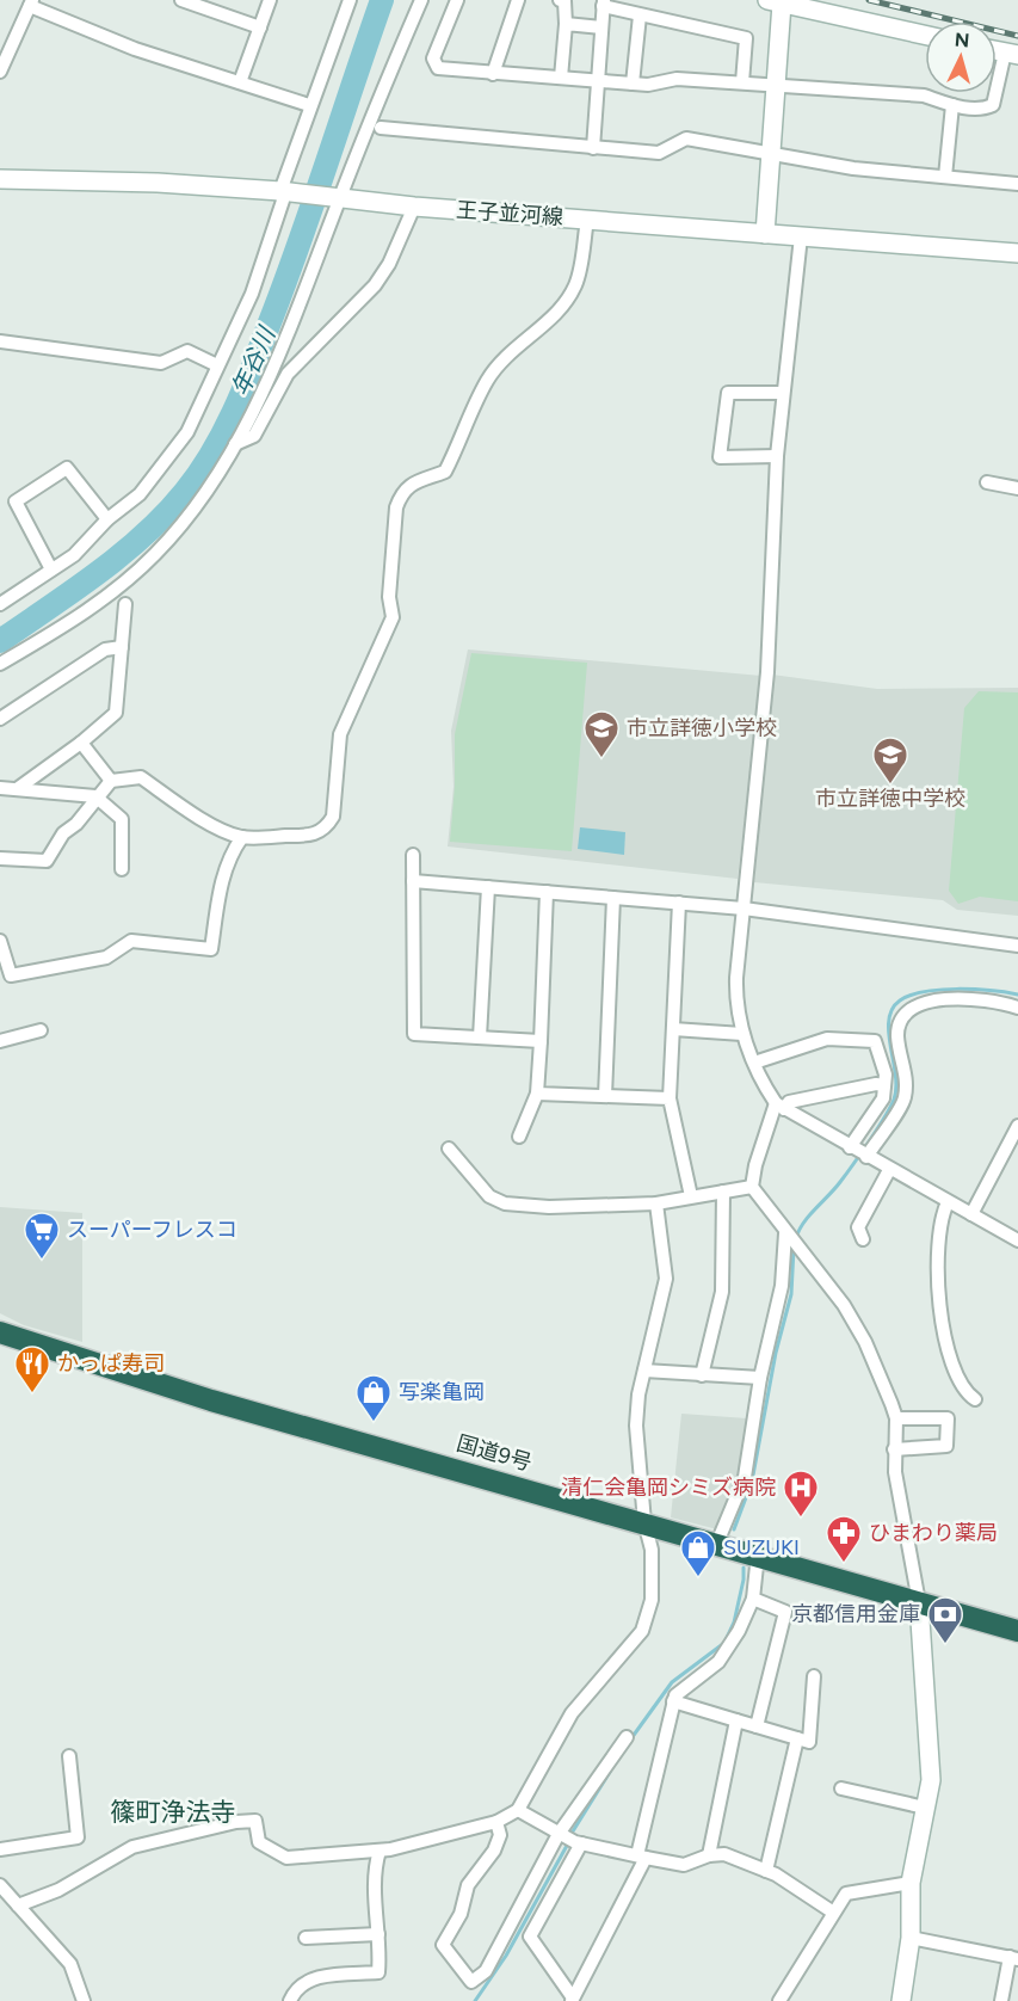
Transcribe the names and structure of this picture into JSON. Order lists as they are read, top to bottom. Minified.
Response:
{"streets":{"highway":["国道9号"],"main road":["王子並河線"]},"districts":["篠町浄法寺"],"water":["年谷川"],"places":{"school or university":["市立詳徳小学校","市立詳徳中学校"],"supermarket":["スーパーフレスコ"],"restaurant":["かっぱ寿司"],"shop":["写楽亀岡","SUZUKI"],"hospital":["清仁会亀岡シミズ病院"],"pharmacy":["ひまわり薬局"],"bank":["京都信用金庫"]},"north":"top"}
